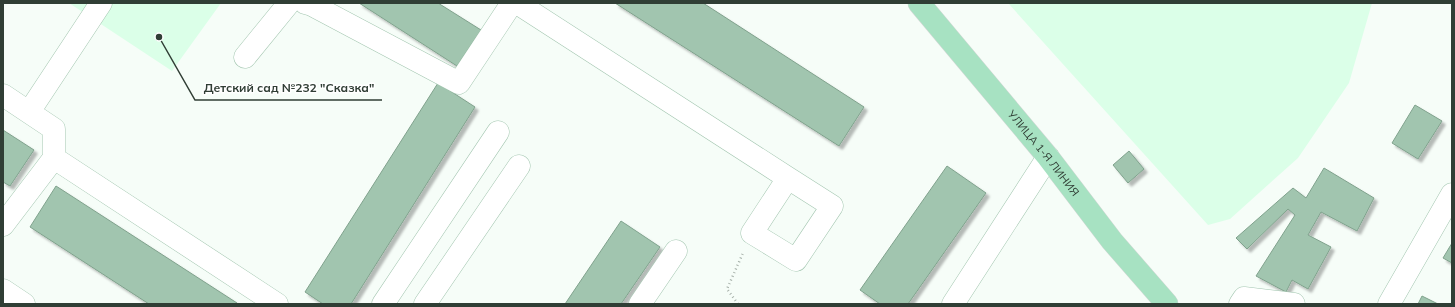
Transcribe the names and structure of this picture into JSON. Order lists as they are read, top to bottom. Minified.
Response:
{"streets":{"main road":["УЛИЦА 1-Я ЛИНИЯ"]},"places":["Детский сад №232 \"Сказка\""]}
